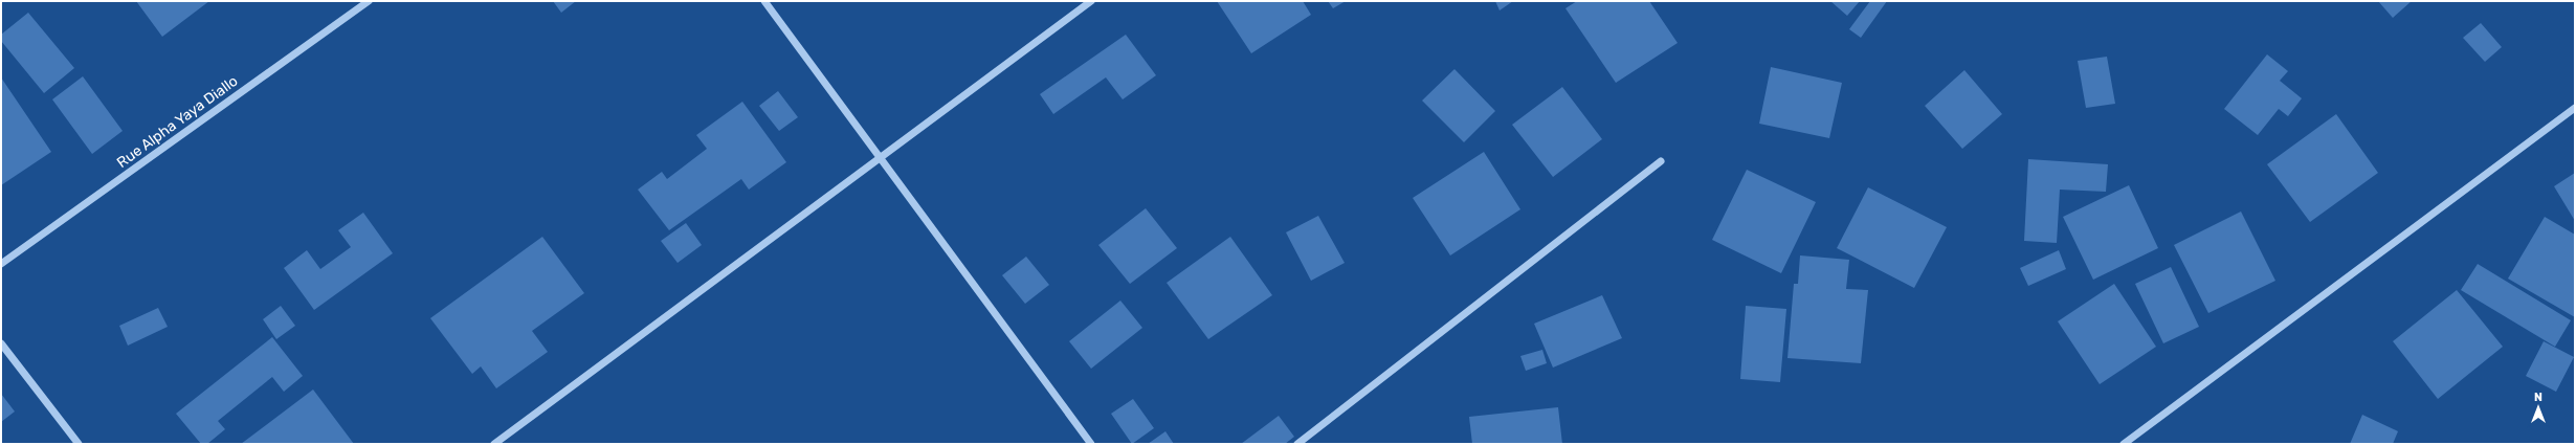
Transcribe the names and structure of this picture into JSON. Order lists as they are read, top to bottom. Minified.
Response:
{"streets":{"street":["Rue Alpha Yaya Diallo"]},"north":"top"}
